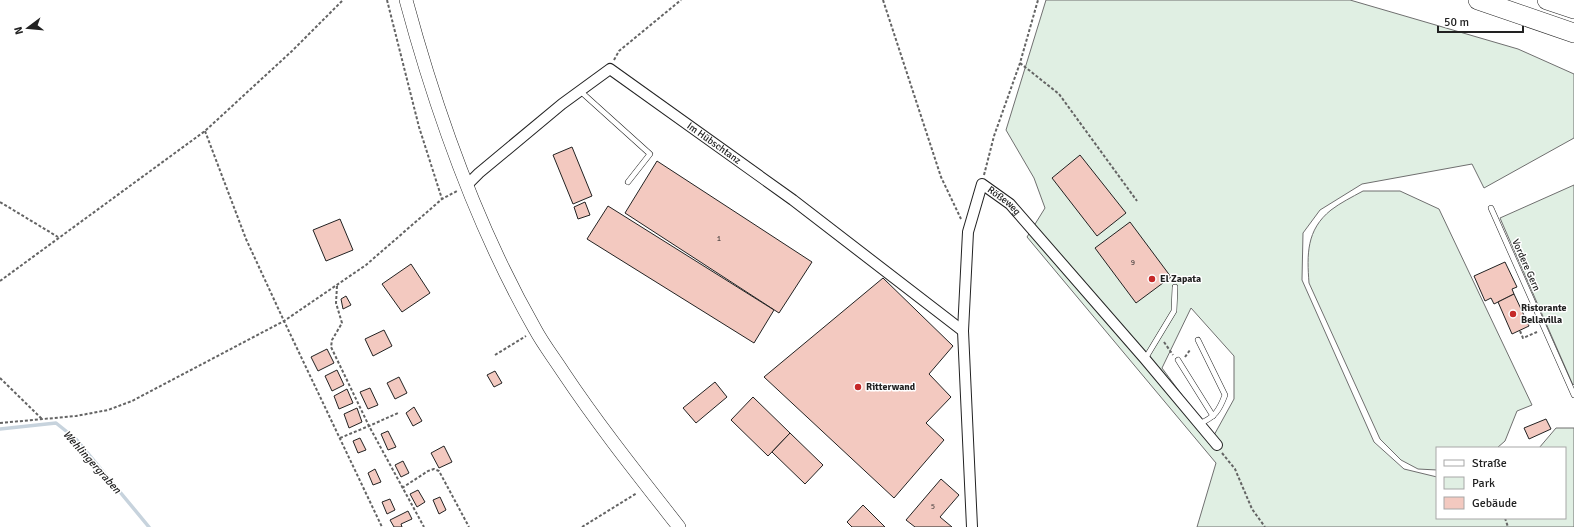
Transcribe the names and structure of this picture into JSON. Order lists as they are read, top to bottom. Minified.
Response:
{"streets":{"street":["Im Hübschtanz","Rößeweg"],"lane":["Vordere Gern"]},"crossings":[["Im Hübschtanz","Rößeweg"]],"water":["Wehlingergraben"],"places":["El Zapata","Ristorante Bellavilla","Ritterwand"],"house_numbers":["1","9","5"],"legend":["Straße","Park","Gebäude"],"scale_bar":"50 m","north":"left"}
